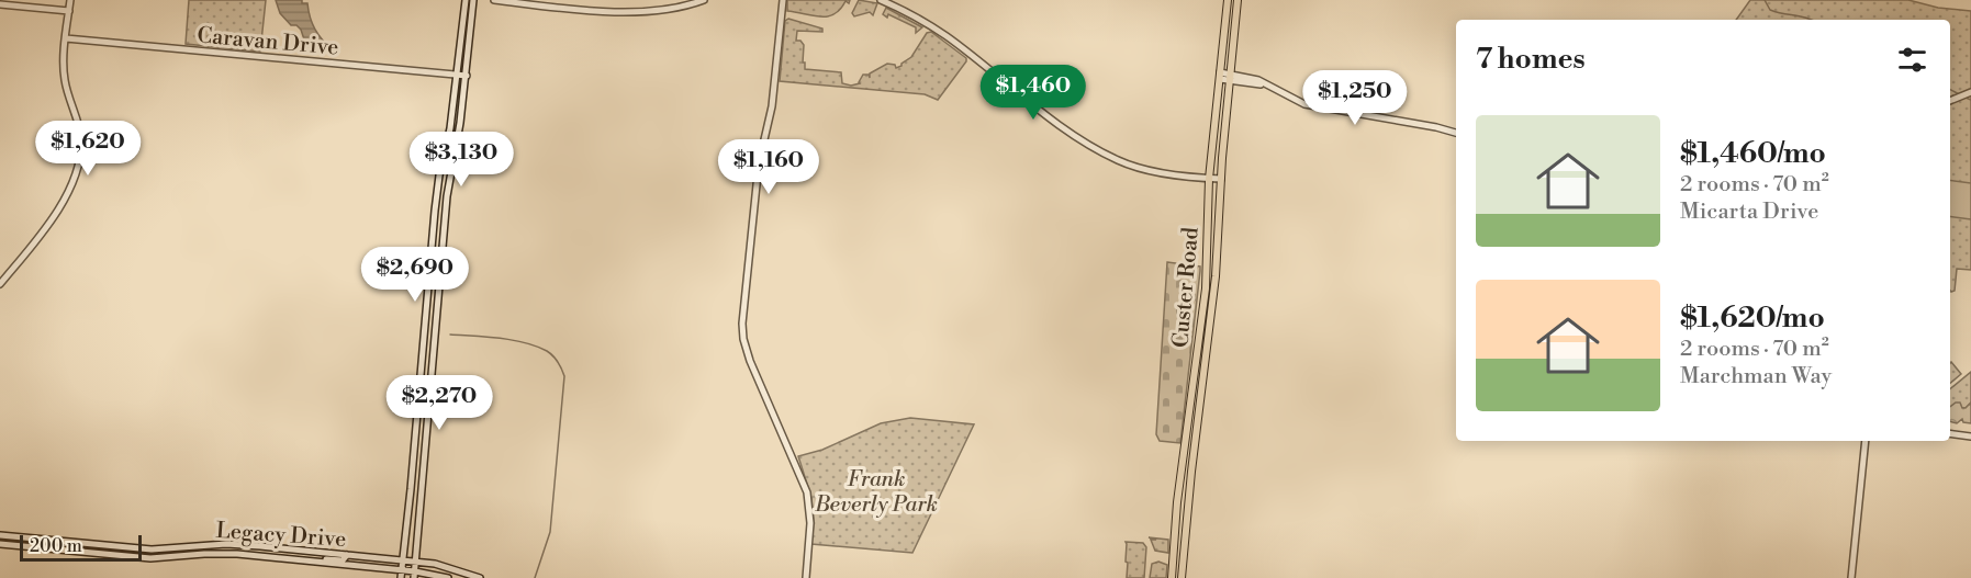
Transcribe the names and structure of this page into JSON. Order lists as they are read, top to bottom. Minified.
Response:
{"streets":{"main road":["Custer Road"],"street":["Caravan Drive","Legacy Drive"]},"parks":["Frank Beverly Park"],"scale_bar":"200 m","page":{"heading":"7 homes","price":["$1,460","$1,250","$1,620","$3,130","$1,160","$2,690","$2,270"],"list":[{"name":"$1,460/mo","note":"2 rooms · 70 m² · Micarta Drive"},{"name":"$1,620/mo","note":"2 rooms · 70 m² · Marchman Way"}],"scale":"200 m"}}
